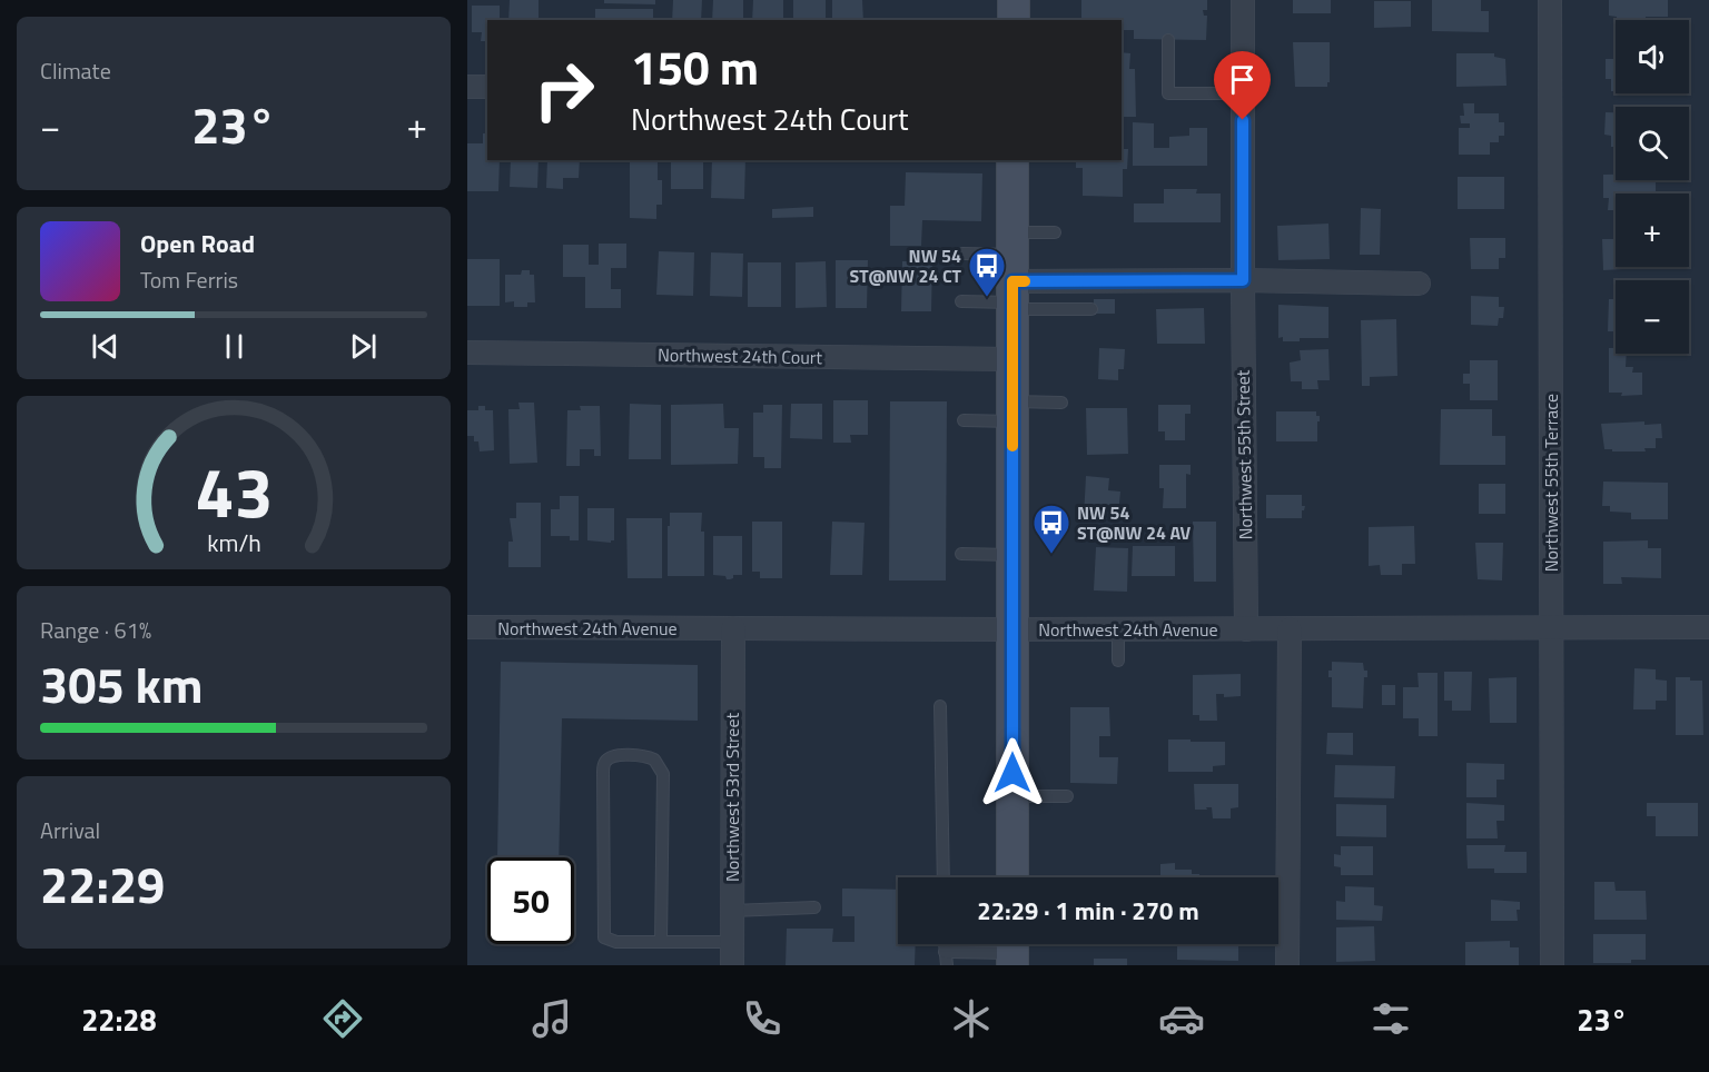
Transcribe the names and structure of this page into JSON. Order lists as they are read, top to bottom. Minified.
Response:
{"streets":{"street":["Northwest 24th Court","Northwest 55th Street","Northwest 55th Terrace","Northwest 24th Avenue","Northwest 53rd Street"]},"crossings":[["Northwest 55th Street","Northwest 24th Avenue"],["Northwest 55th Terrace","Northwest 24th Avenue"],["Northwest 24th Avenue","Northwest 53rd Street"]],"places":{"bus stop":["NW 54 ST@NW 24 CT","NW 54 ST@NW 24 AV"]},"page":{"tile":["Climate",["Range · 61%","305 km"],["Arrival","22:29"]],"map_buttons":["+","−"],"turn":["150 m","Northwest 24th Court"],"heat":["−","23°","+"],"song":["Open Road","Tom Ferris"],"limit":"50","trip":"22:29 · 1 min · 270 m","tabs":["22:28","23°"],"gauge":["43","km/h"]}}
